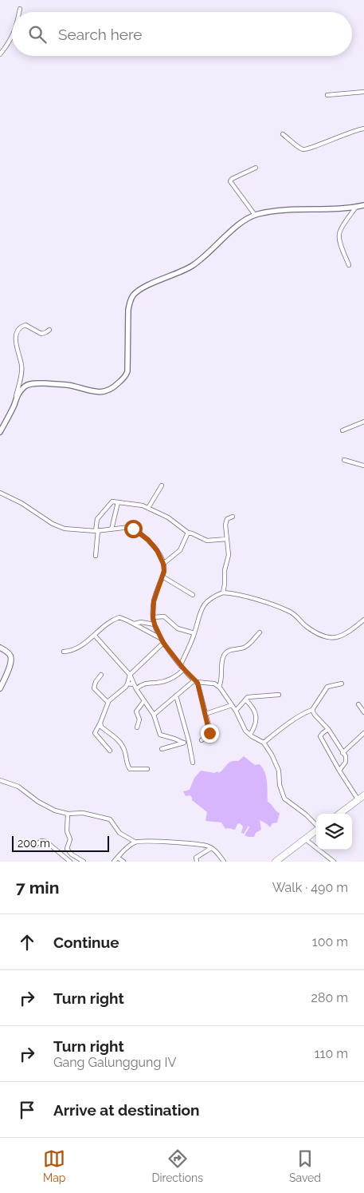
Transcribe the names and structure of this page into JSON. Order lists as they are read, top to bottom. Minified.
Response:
{"scale_bar":"200 m","page":{"search":"Search here","scale":"200 m","heading":["7 min","Walk · 490 m"],"list":[["Continue","100 m"],["Turn right","280 m"],["Turn right","Gang Galunggung IV","110 m"],"Arrive at destination"],"nav":["Map","Directions","Saved"]}}
